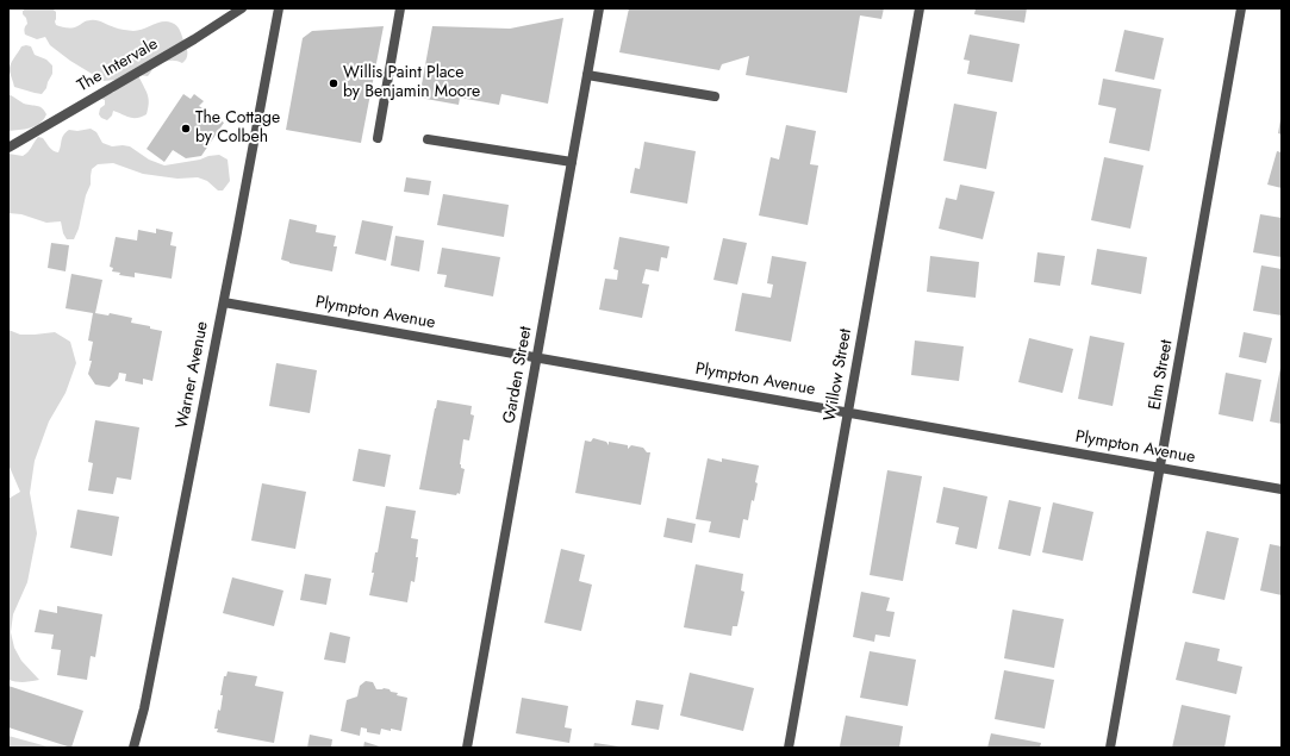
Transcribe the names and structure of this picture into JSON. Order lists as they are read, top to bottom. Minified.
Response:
{"streets":{"street":["The Intervale","Plympton Avenue","Warner Avenue","Garden Street","Willow Street","Elm Street"]},"crossings":[["Plympton Avenue","Warner Avenue"],["Plympton Avenue","Garden Street"],["Plympton Avenue","Willow Street"],["Plympton Avenue","Elm Street"]],"places":["Willis Paint Place by Benjamin Moore","The Cottage by Colbeh"]}
